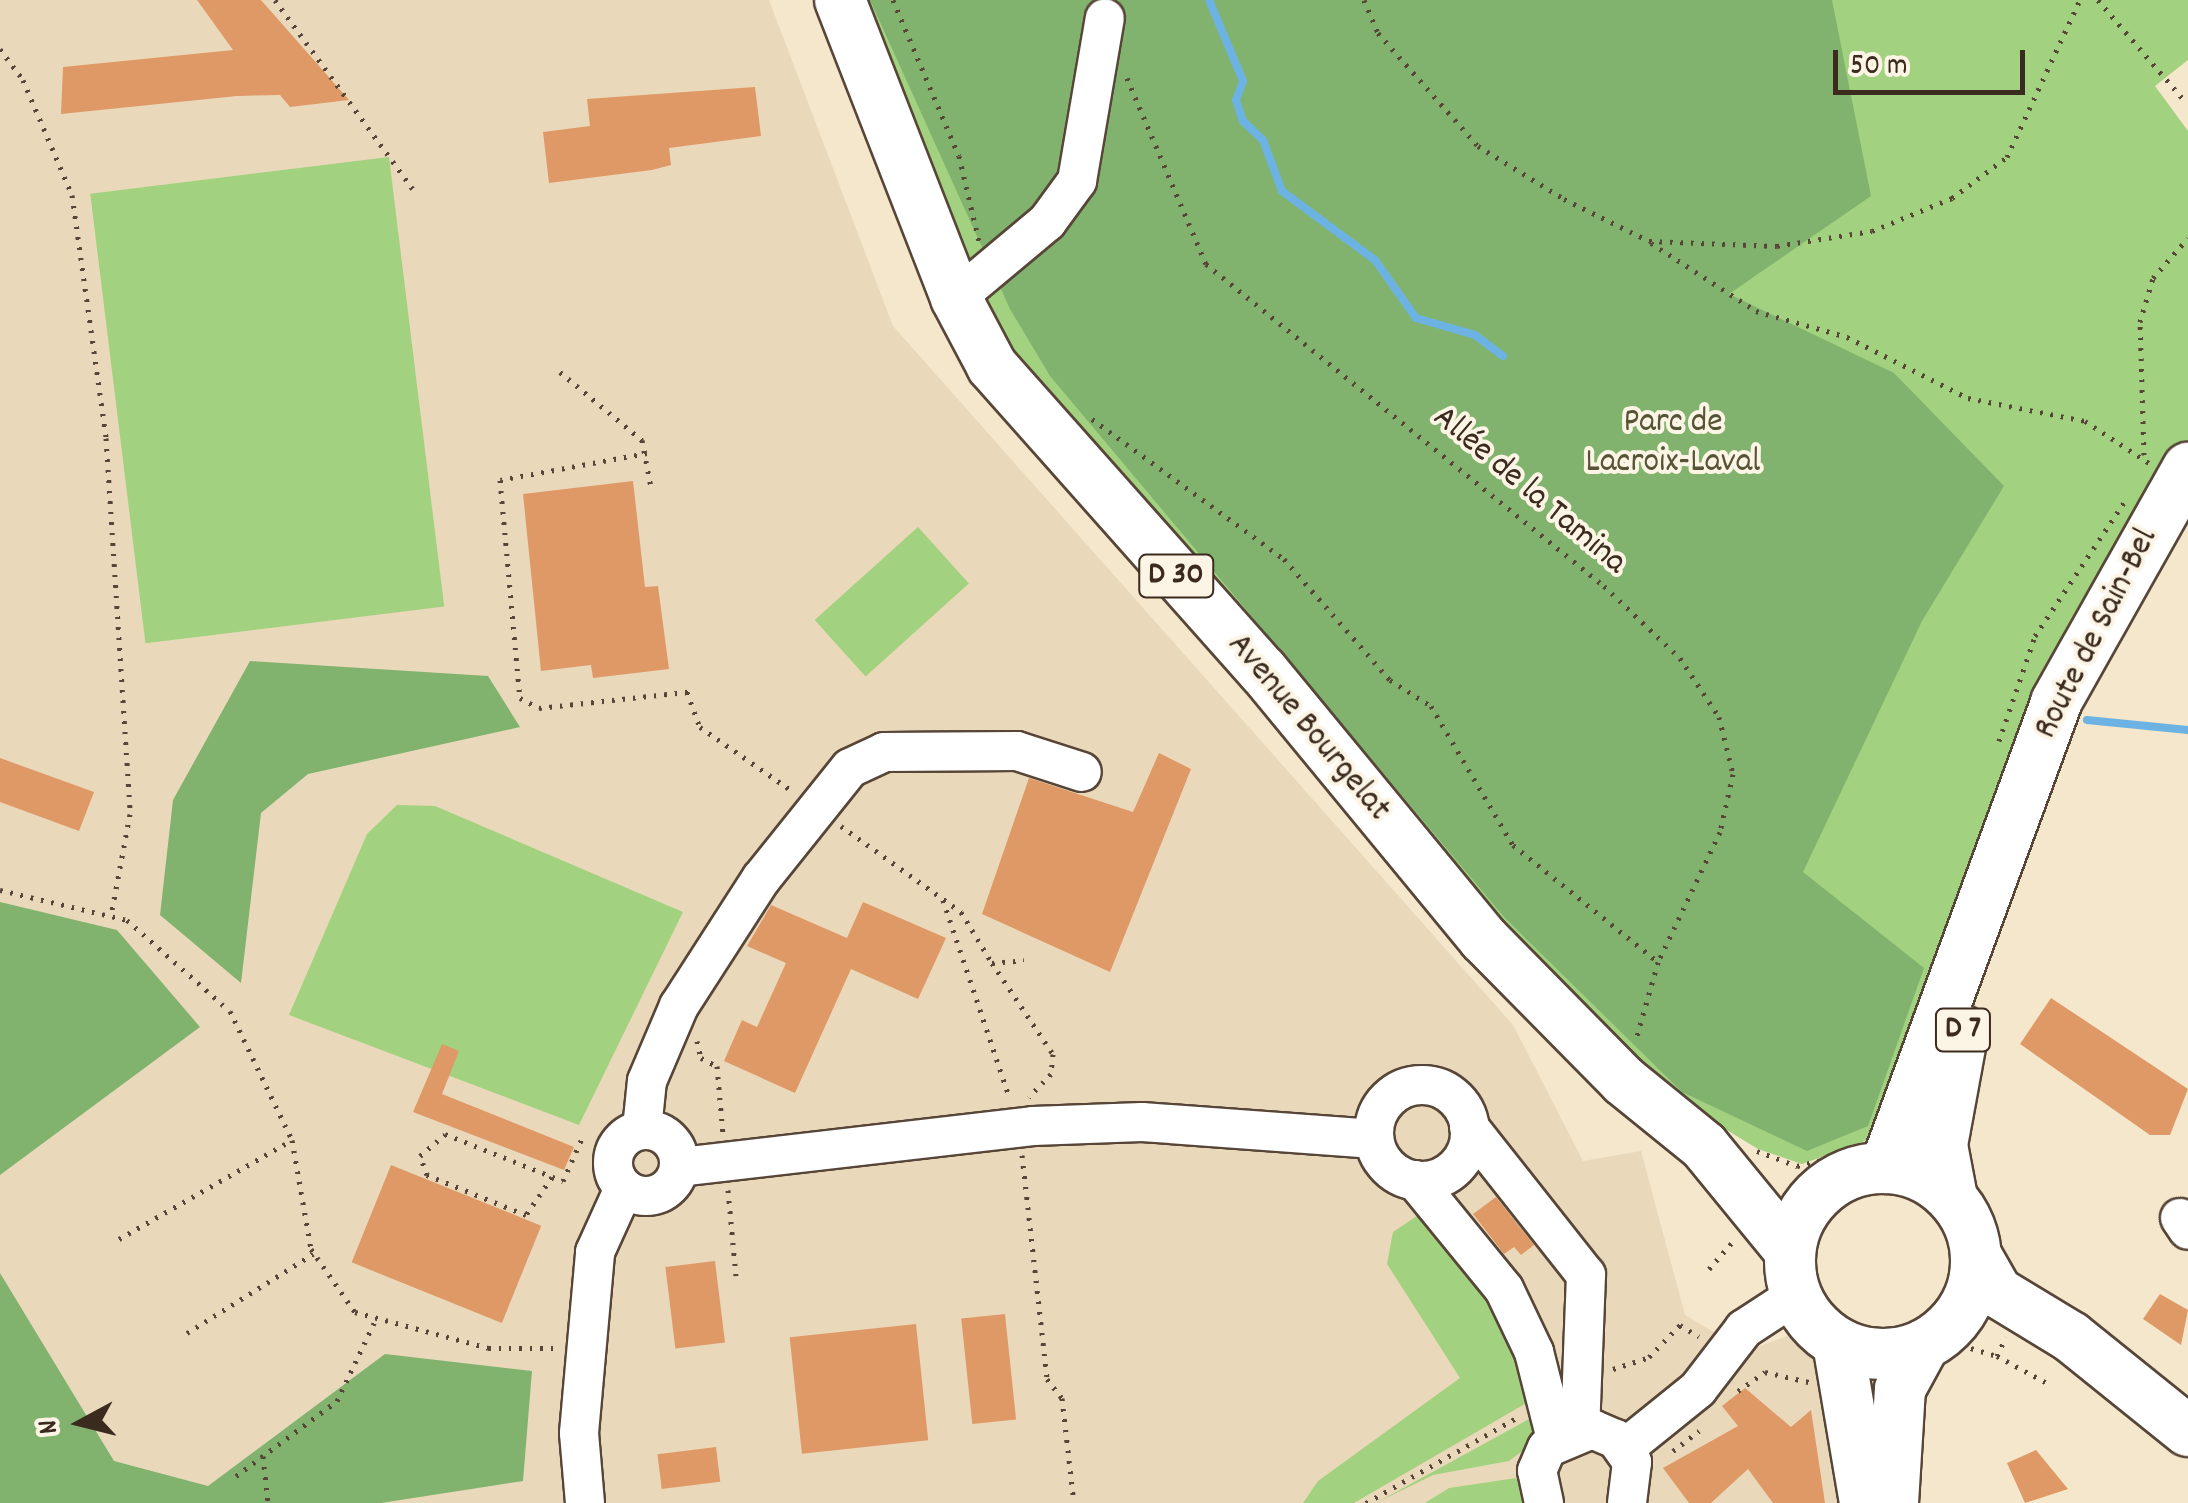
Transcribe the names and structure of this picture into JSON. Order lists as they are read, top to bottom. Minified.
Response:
{"streets":{"main road":["D 30","Route de Sain-Bel","Avenue Bourgelat","D 7"],"path":["Allée de la Tamina"]},"crossings":[["Allée de la Tamina","Avenue Bourgelat"],["Route de Sain-Bel","Avenue Bourgelat"]],"parks":["Parc de Lacroix-Laval"],"scale_bar":"50 m","north":"left"}
